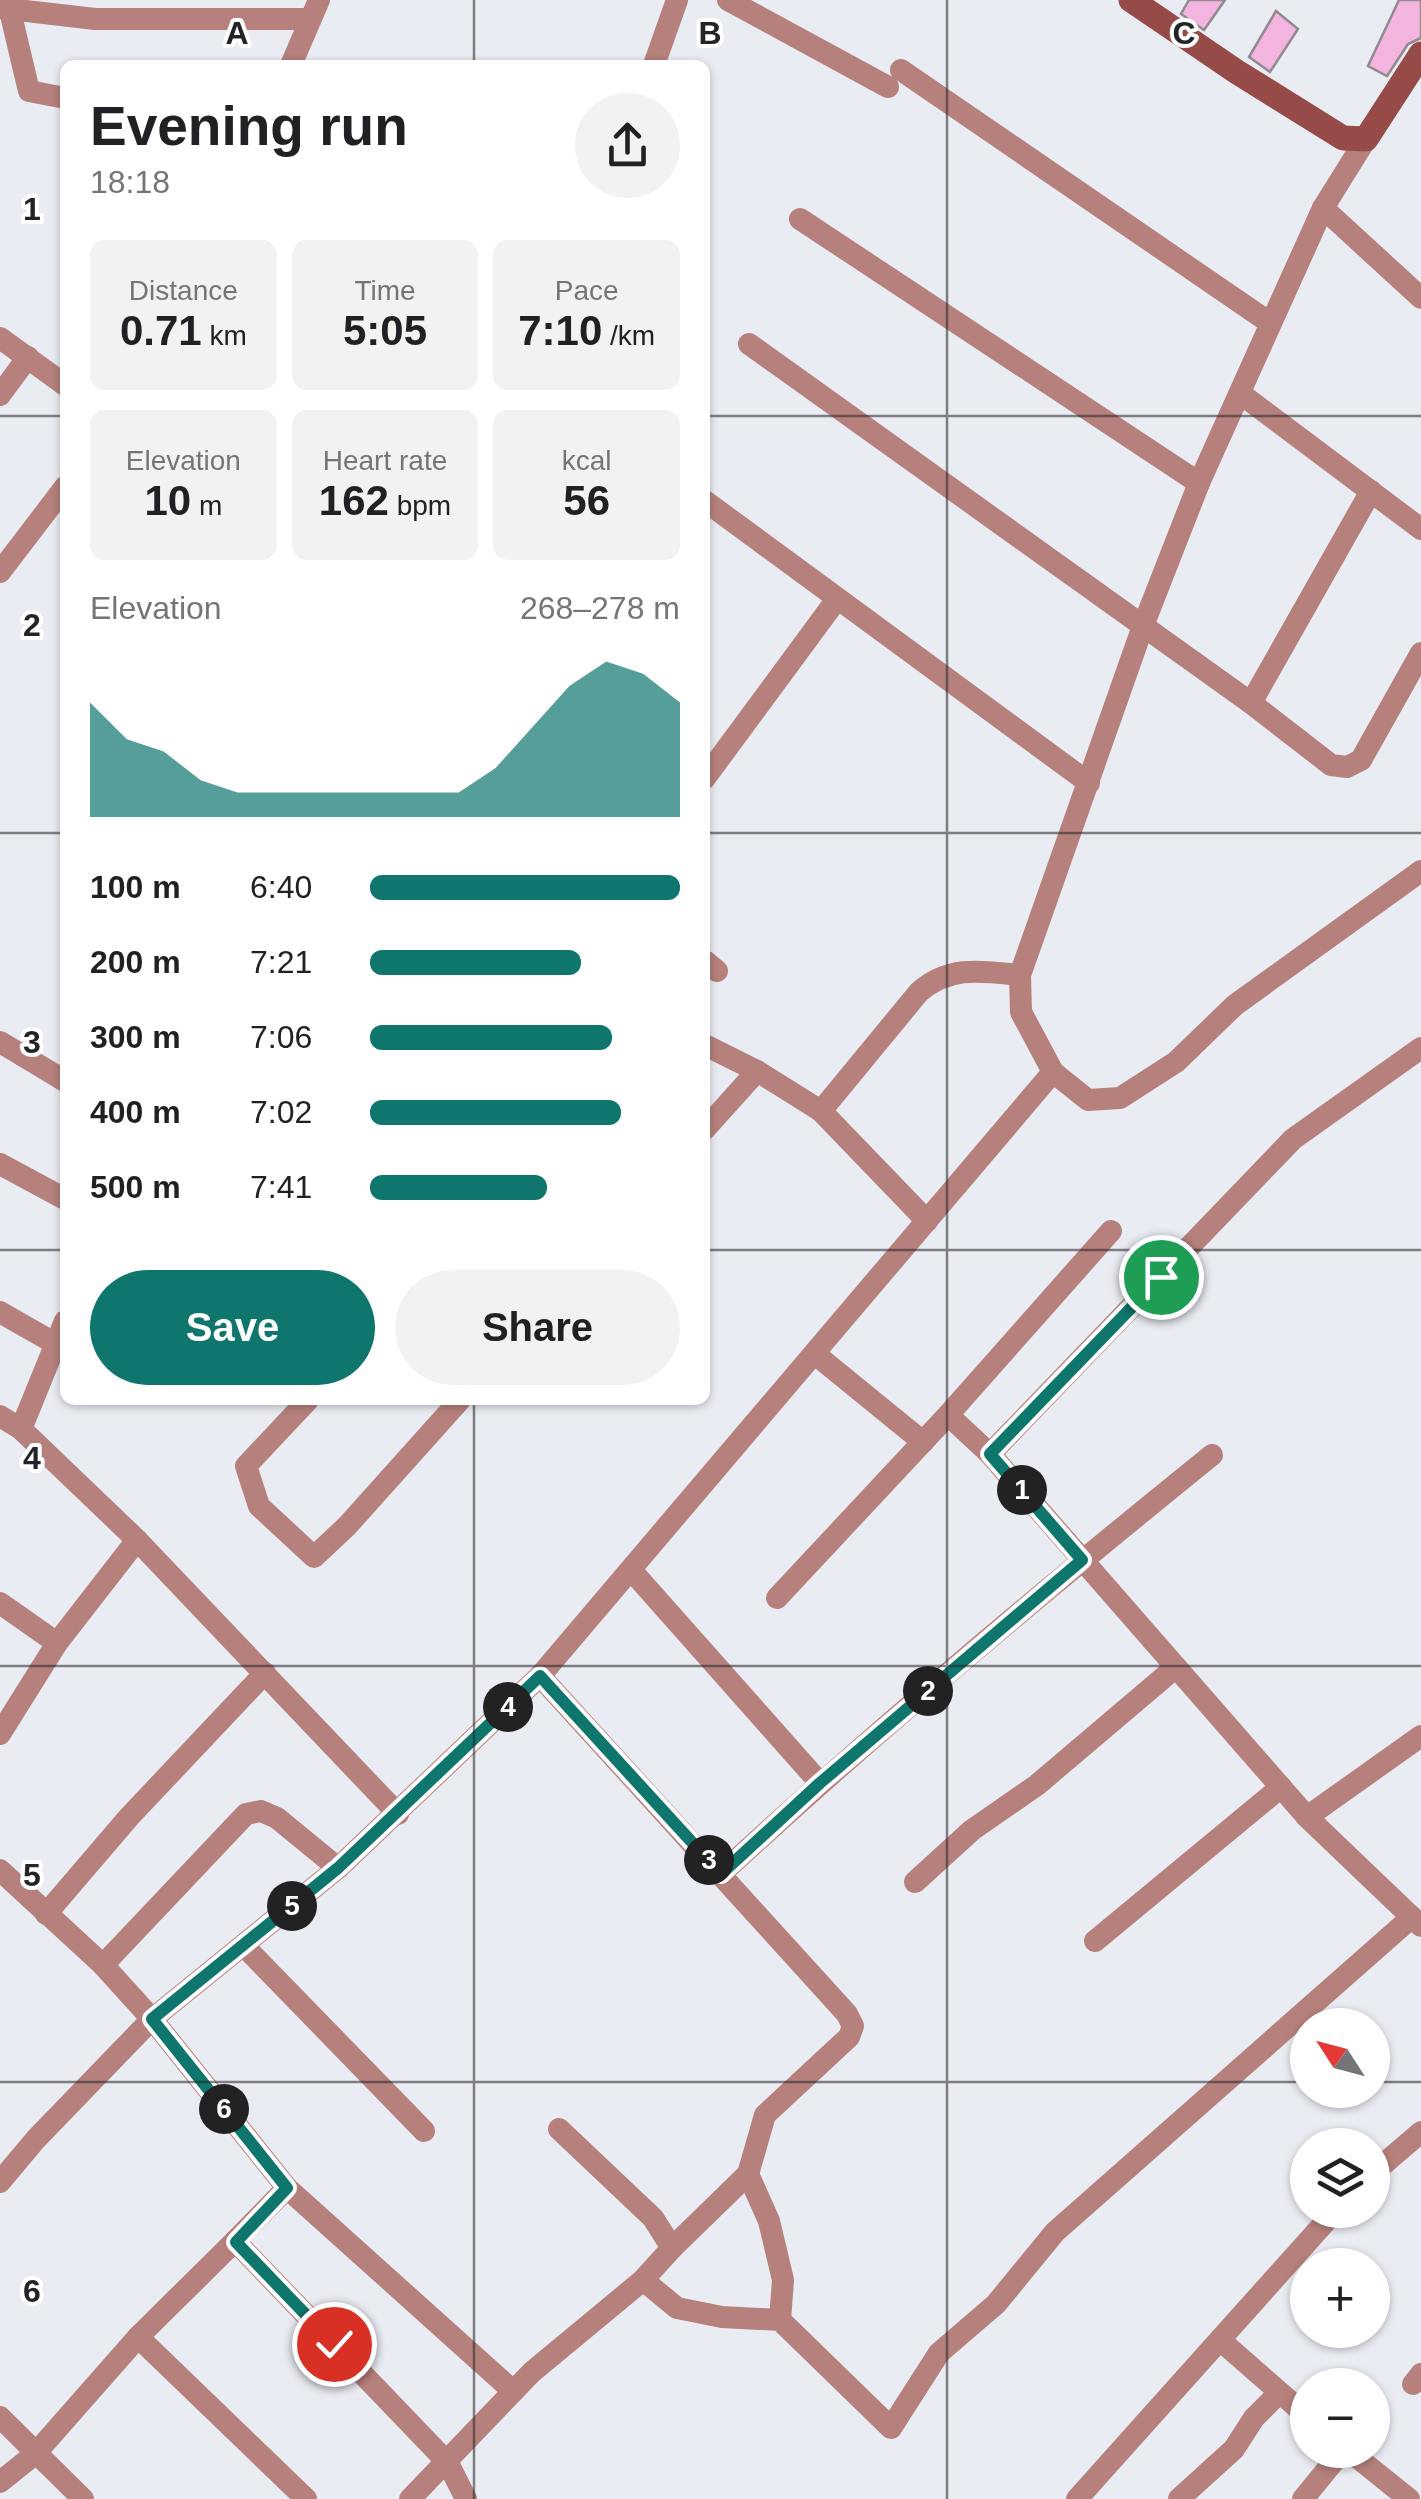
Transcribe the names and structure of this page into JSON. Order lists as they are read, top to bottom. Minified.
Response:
{"north":"top left","page":{"heading":["Evening run","18:18"],"stats":[["Distance","0.71 km"],["Time","5:05"],["Pace","7:10 /km"],["Elevation","10 m"],["Heart rate","162 bpm"],["kcal","56"]],"chart":["Elevation","268–278 m"],"list":[{"name":"100 m","note":"6:40"},{"name":"200 m","note":"7:21"},{"name":"300 m","note":"7:06"},{"name":"400 m","note":"7:02"},{"name":"500 m","note":"7:41"}],"buttons":["Save","Share"],"pins":["1","2","4","3","5","6"],"map_buttons":["+","−"]},"grid":{"columns":["A","B","C"],"rows":["1","2","3","4","5","6"]}}
